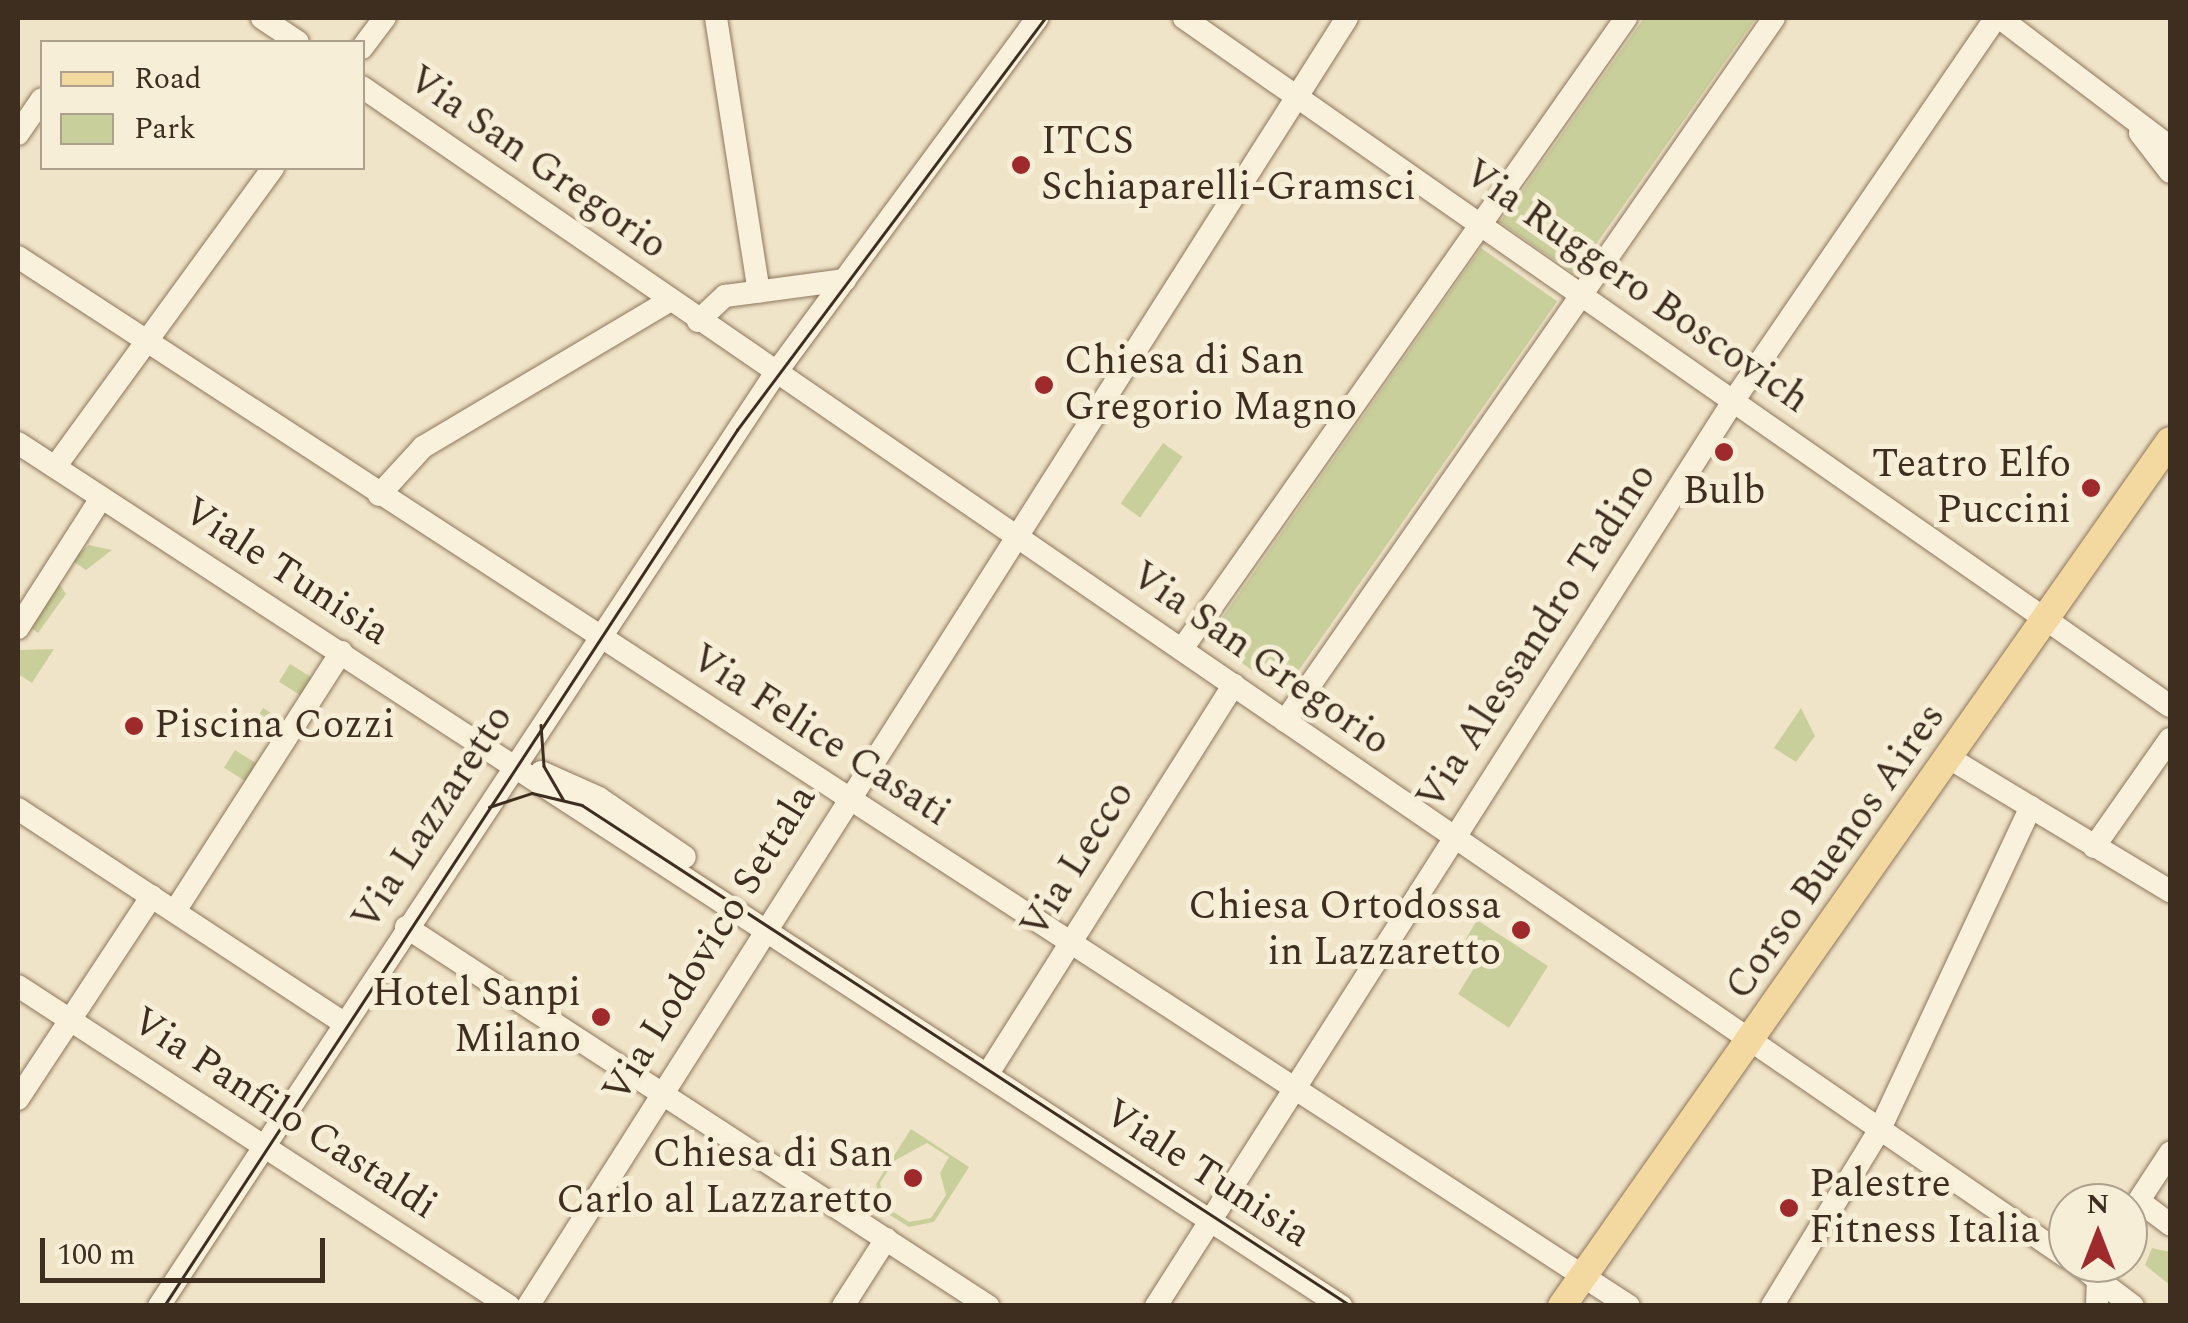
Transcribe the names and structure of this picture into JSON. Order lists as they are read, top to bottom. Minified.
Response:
{"streets":{"main road":["Corso Buenos Aires"],"street":["Via San Gregorio","Via Ruggero Boscovich","Viale Tunisia","Via Alessandro Tadino","Via Felice Casati","Via Lazzaretto","Via Lecco","Via Lodovico Settala","Via Panfilo Castaldi"]},"crossings":[["Via San Gregorio","Via Alessandro Tadino"],["Via San Gregorio","Via Lazzaretto"],["Via San Gregorio","Corso Buenos Aires"],["Via San Gregorio","Via Lecco"],["Via San Gregorio","Via Lodovico Settala"],["Via Ruggero Boscovich","Via Alessandro Tadino"],["Via Ruggero Boscovich","Corso Buenos Aires"],["Via Ruggero Boscovich","Via Lodovico Settala"],["Viale Tunisia","Via Alessandro Tadino"],["Viale Tunisia","Via Lazzaretto"],["Viale Tunisia","Via Lecco"],["Viale Tunisia","Via Lodovico Settala"],["Via Alessandro Tadino","Via Felice Casati"],["Via Felice Casati","Via Lazzaretto"],["Via Felice Casati","Corso Buenos Aires"],["Via Felice Casati","Via Lecco"],["Via Felice Casati","Via Lodovico Settala"],["Via Lazzaretto","Via Panfilo Castaldi"]],"places":["ITCS Schiaparelli-Gramsci","Chiesa di San Gregorio Magno","Bulb","Teatro Elfo Puccini","Piscina Cozzi","Chiesa Ortodossa in Lazzaretto","Hotel Sanpi Milano","Chiesa di San Carlo al Lazzaretto","Palestre Fitness Italia"],"legend":["Road","Park"],"scale_bar":"100 m","north":"top"}
